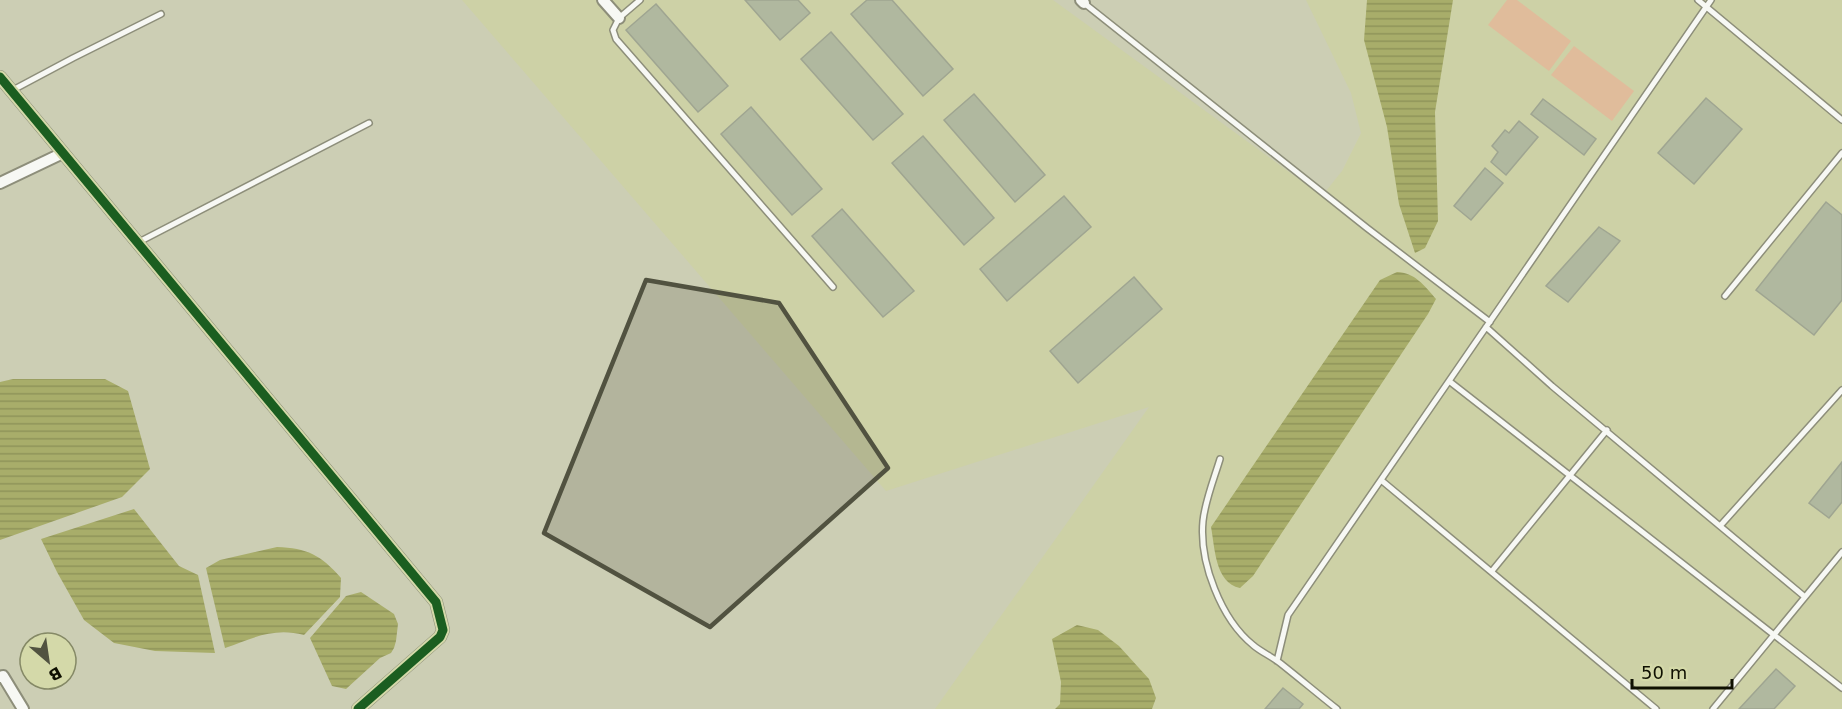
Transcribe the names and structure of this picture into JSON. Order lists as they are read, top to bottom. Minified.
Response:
{"scale_bar":"50 m","north":"bottom right"}
